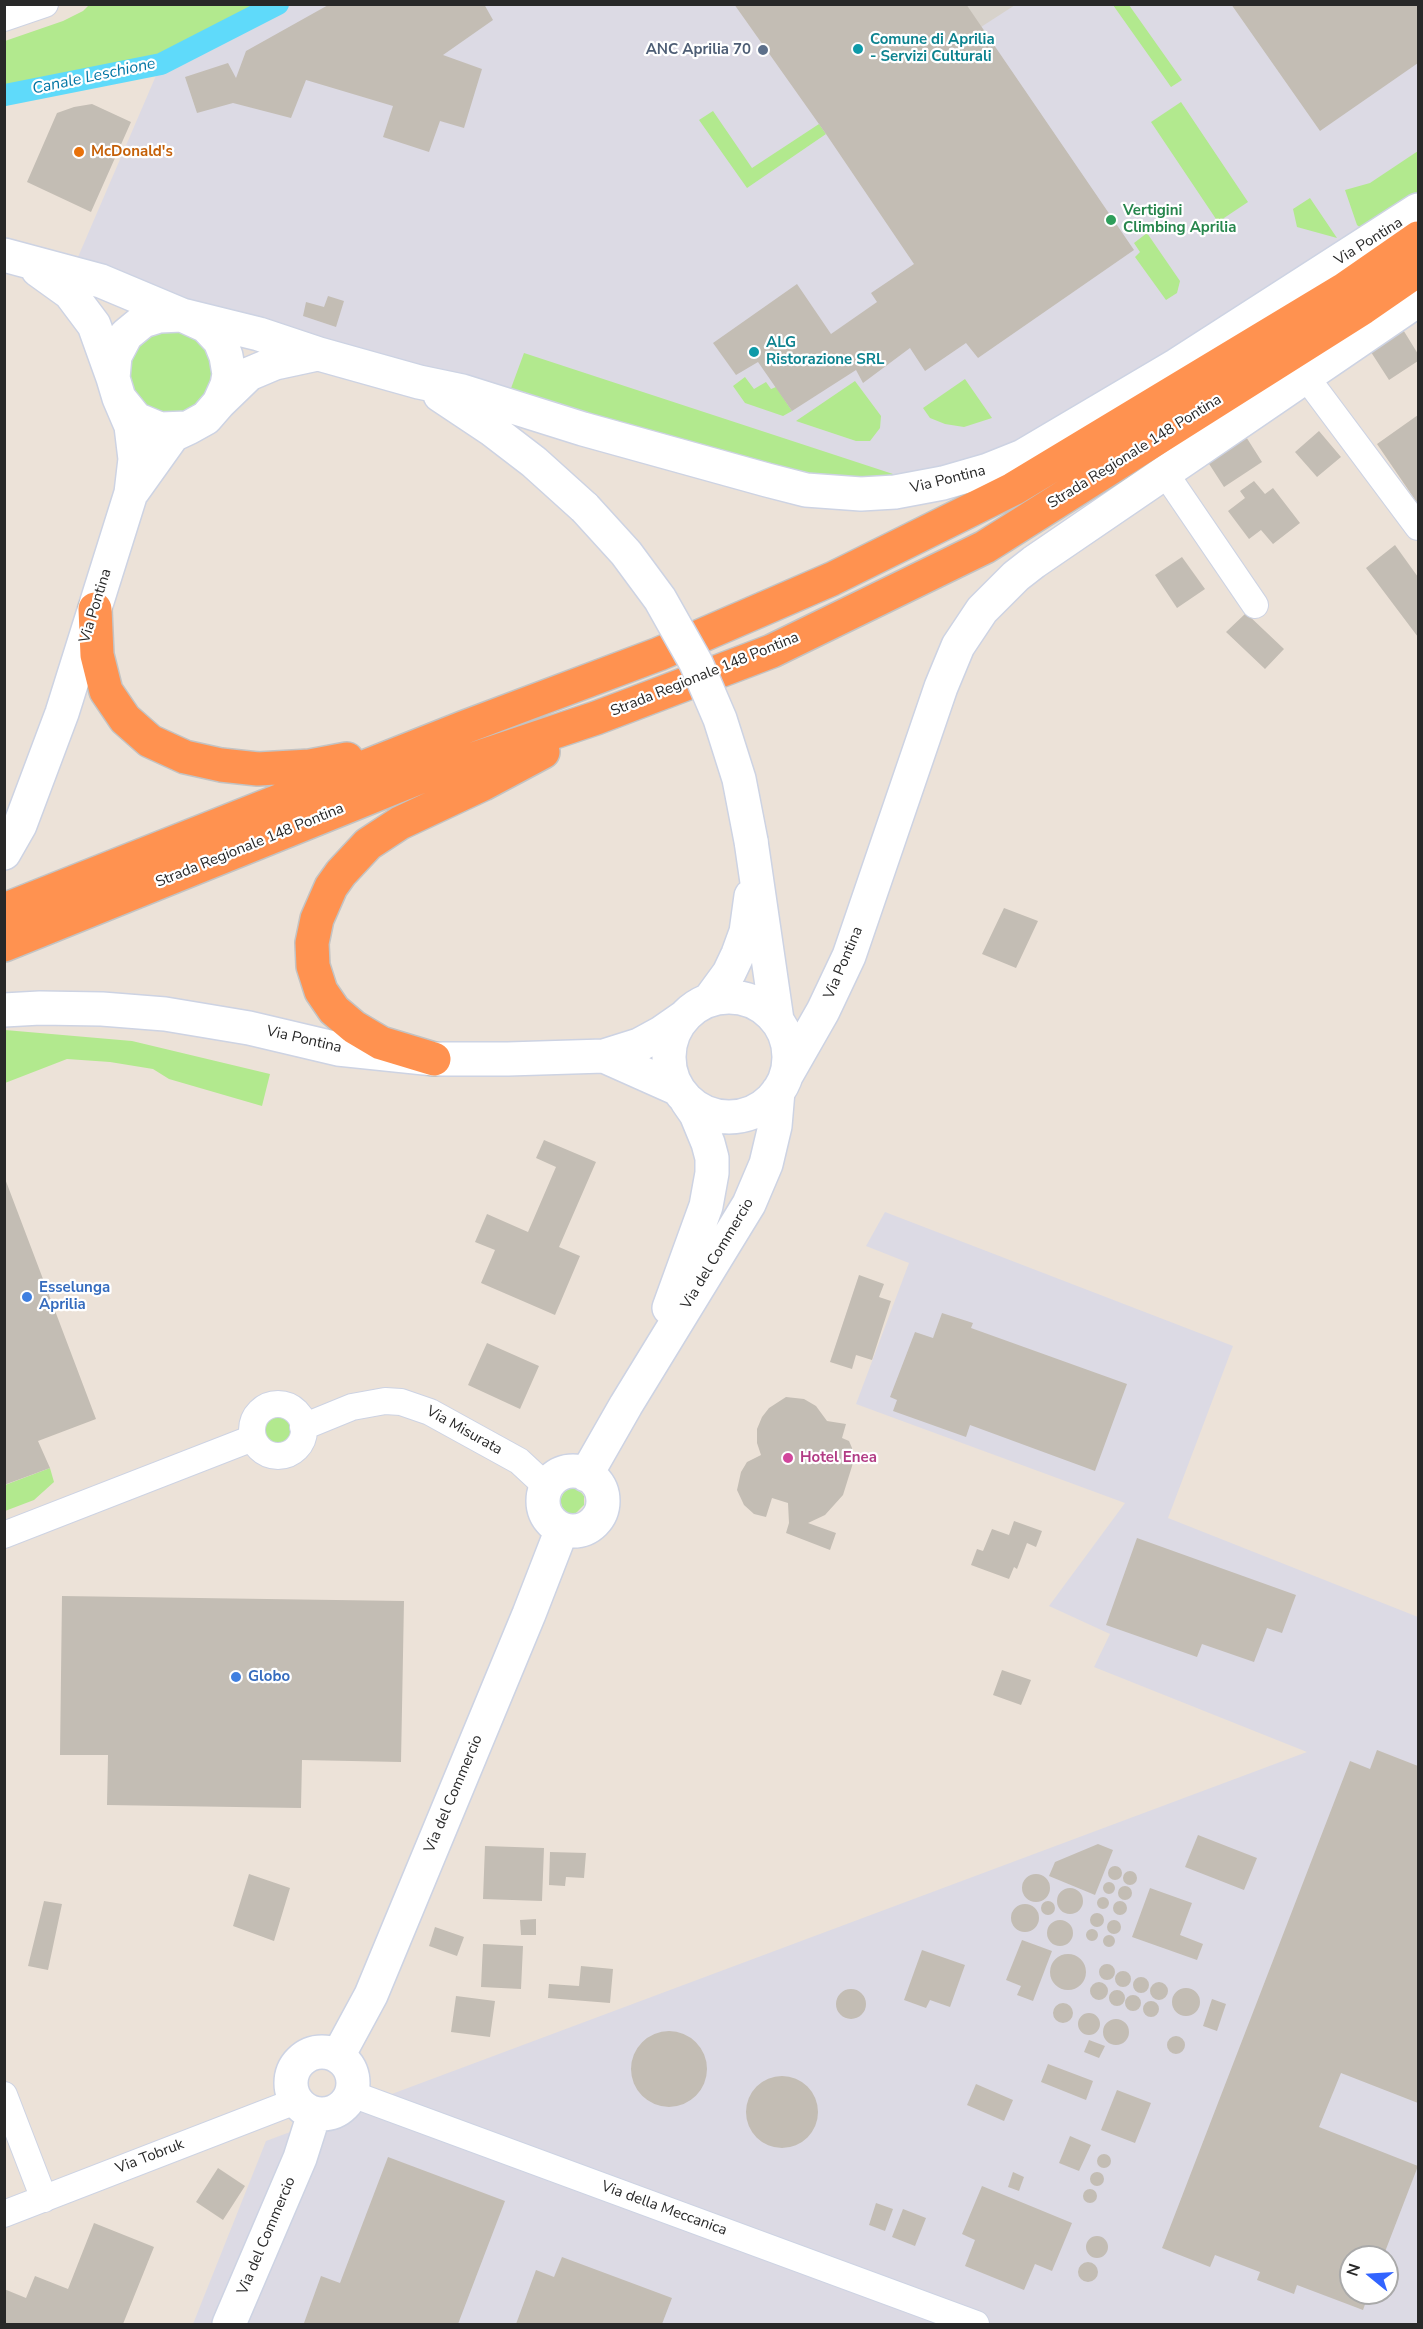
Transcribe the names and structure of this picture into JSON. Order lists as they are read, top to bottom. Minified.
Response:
{"streets":{"highway":["Strada Regionale 148 Pontina"],"street":["Via Pontina","Via del Commercio","Via Misurata","Via Tobruk","Via della Meccanica"]},"crossings":[["Via Pontina","Via del Commercio"],["Via del Commercio","Via Misurata"],["Via del Commercio","Via Tobruk"],["Via del Commercio","Via della Meccanica"],["Via Tobruk","Via della Meccanica"]],"water":["Canale Leschione"],"places":["Comune di Aprilia - Servizi Culturali","ANC Aprilia 70","McDonald's","Vertigini Climbing Aprilia","ALG Ristorazione SRL","Esselunga Aprilia","Hotel Enea","Globo"],"north":"left"}
